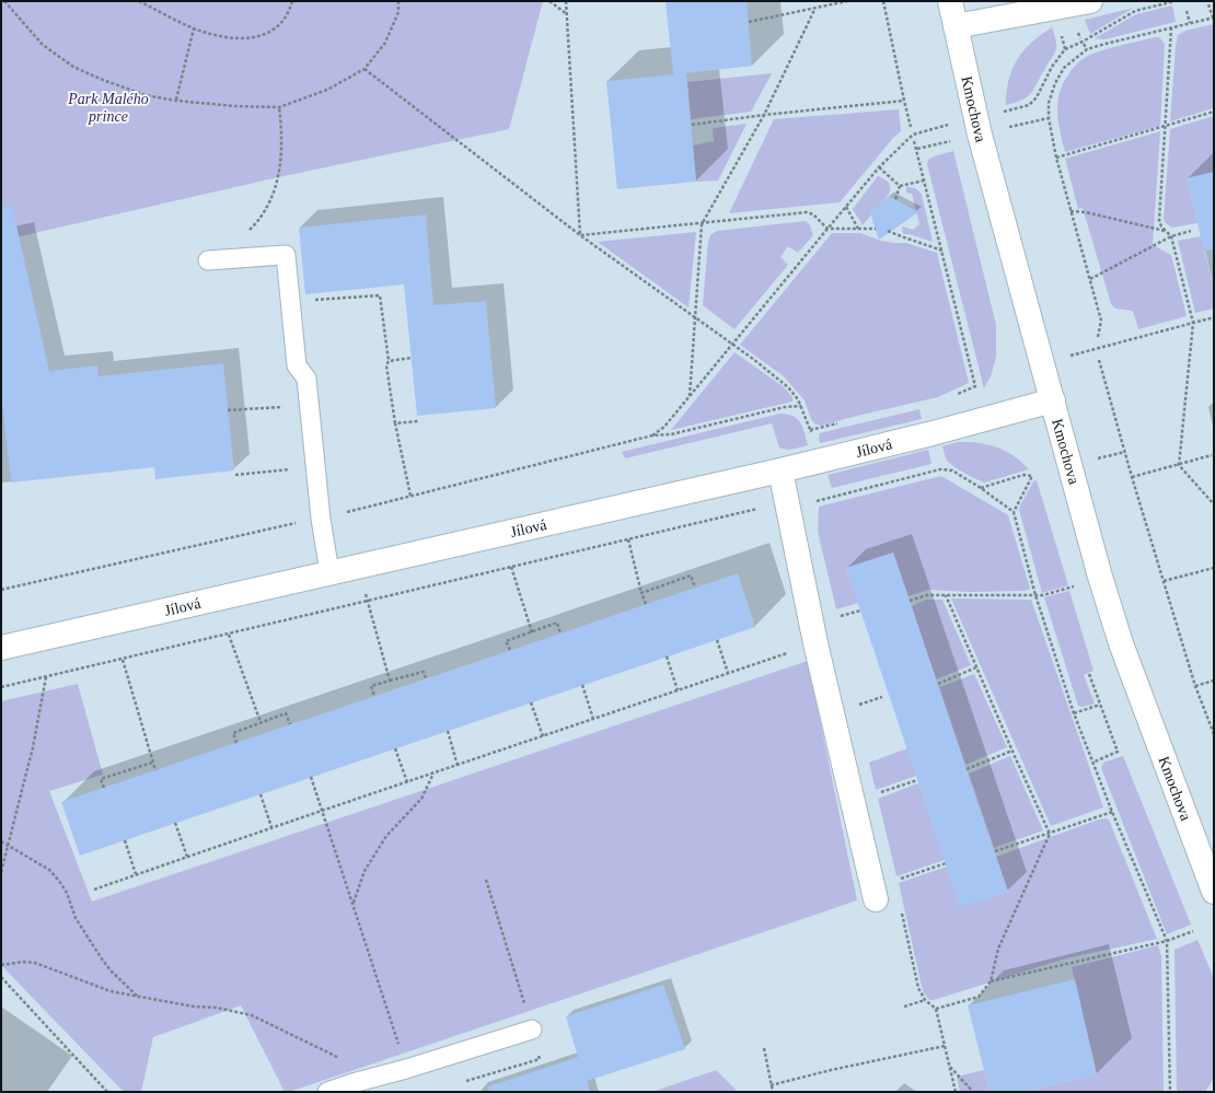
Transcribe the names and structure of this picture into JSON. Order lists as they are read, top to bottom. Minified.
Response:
{"streets":{"street":["Kmochova","Jílová"]},"crossings":[["Kmochova","Jílová"]],"parks":["Park Malého prince"]}
